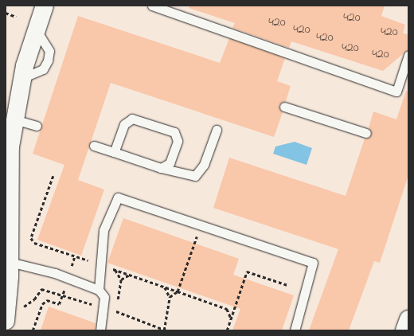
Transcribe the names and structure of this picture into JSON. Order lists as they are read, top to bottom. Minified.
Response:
{"house_numbers":["420","420","420","420","420","420","420"]}
